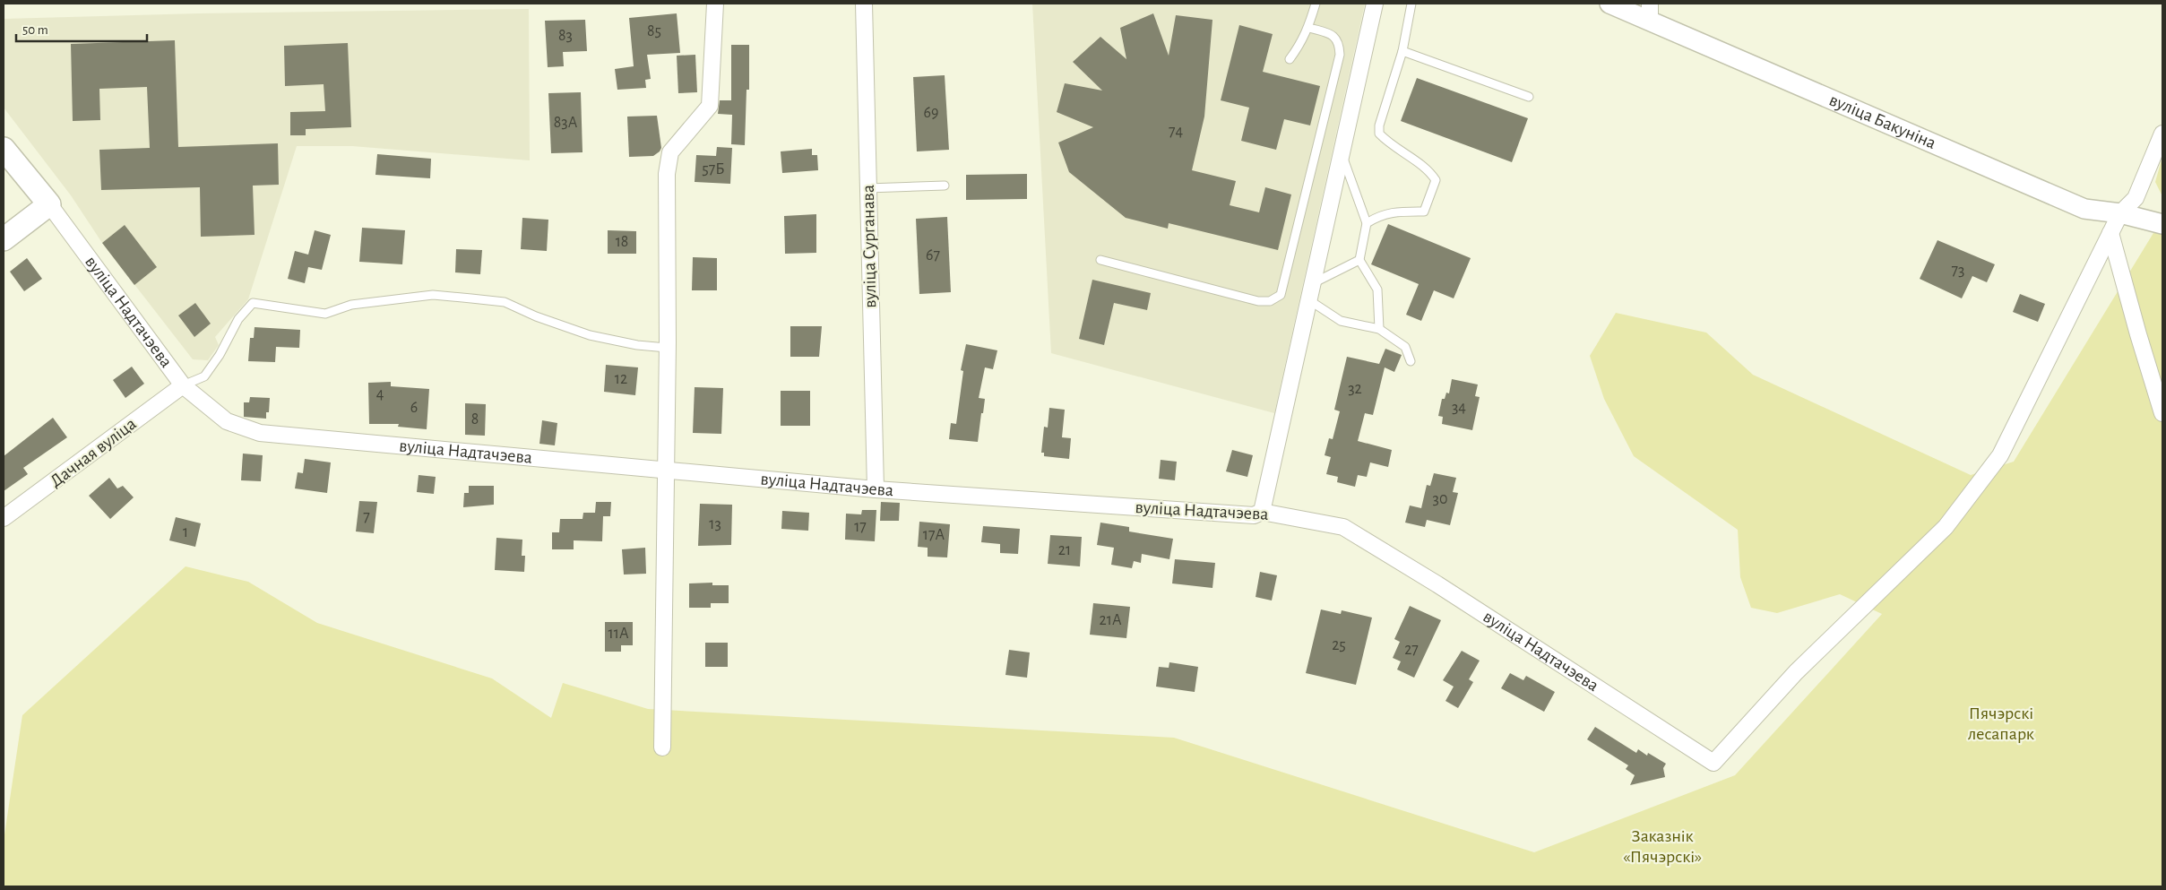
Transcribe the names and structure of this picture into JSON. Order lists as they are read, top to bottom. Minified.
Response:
{"streets":{"main road":["вуліца Надтачэева"],"street":["вуліца Бакуніна","вуліца Сурганава","Дачная вуліца"]},"crossings":[["вуліца Сурганава","вуліца Надтачэева"],["вуліца Надтачэева","Дачная вуліца"]],"parks":["Пячэрскі лесапарк","Заказнік «Пячэрскі»"],"house_numbers":["85","83","69","83А","74","57Б","18","67","73","12","32","4","6","34","8","30","7","13","17","1","17А","21","21А","11А","25","27"],"scale_bar":"50 m"}
